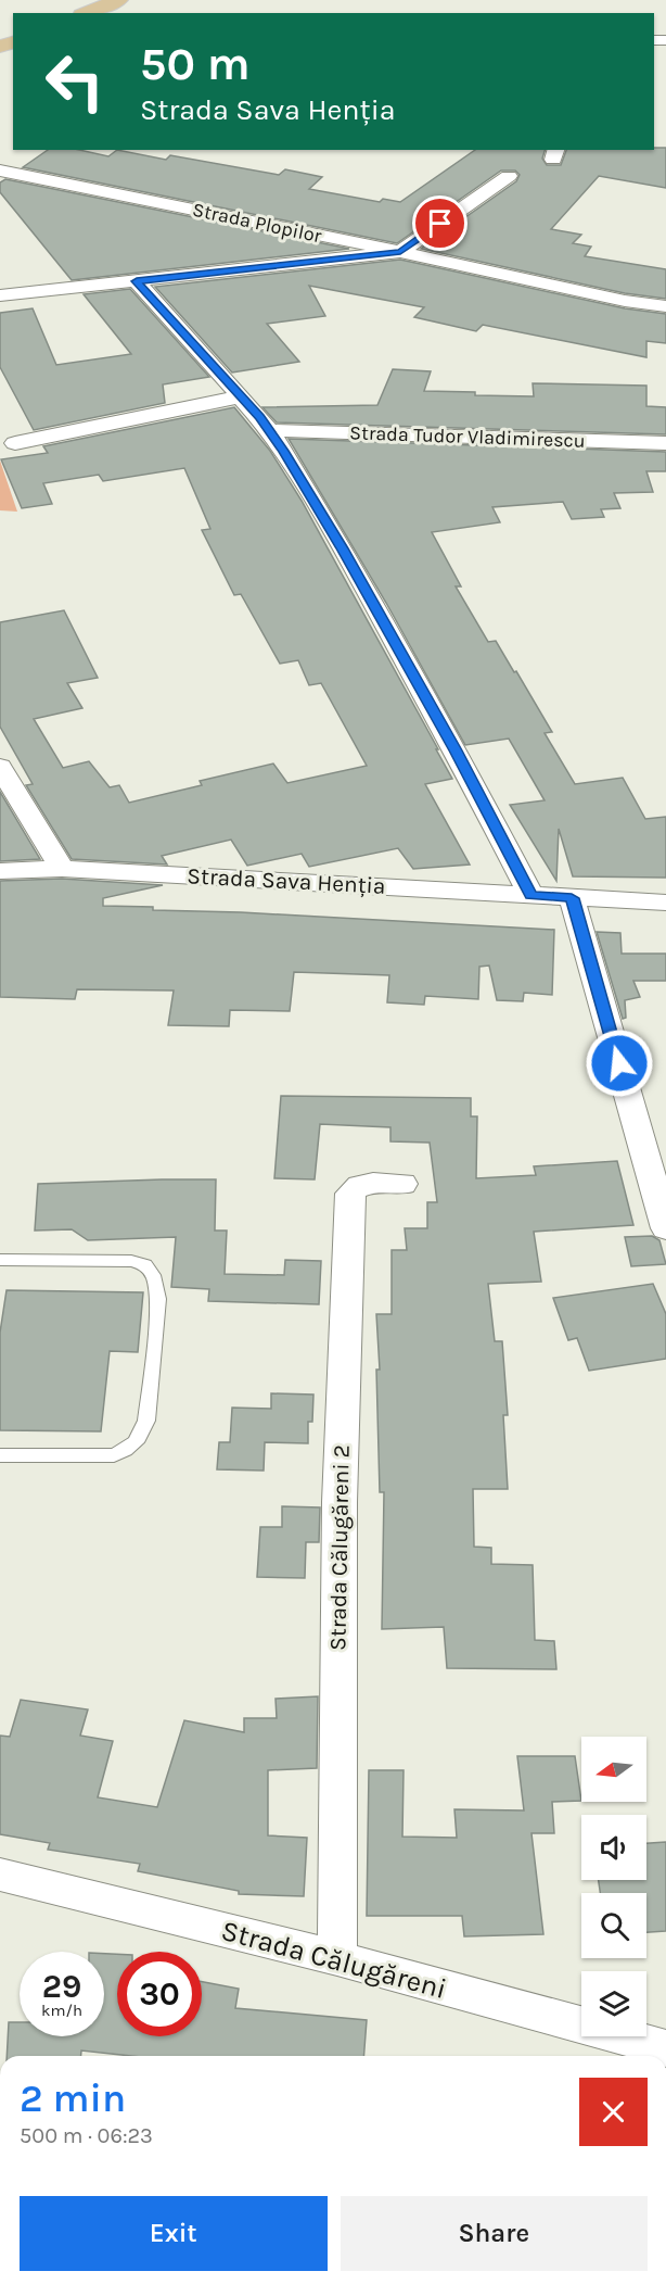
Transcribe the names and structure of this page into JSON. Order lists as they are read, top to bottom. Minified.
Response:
{"streets":{"street":["Strada Plopilor","Strada Tudor Vladimirescu","Strada Sava Henția","Strada Călugăreni 2","Strada Călugăreni"]},"crossings":[["Strada Călugăreni 2","Strada Călugăreni"]],"north":"left","page":{"turn":["50 m","Strada Sava Henția"],"speed":"29 km/h","limit":"30","heading":["2 min","500 m · 06:23"],"buttons":["Exit","Share"]}}
